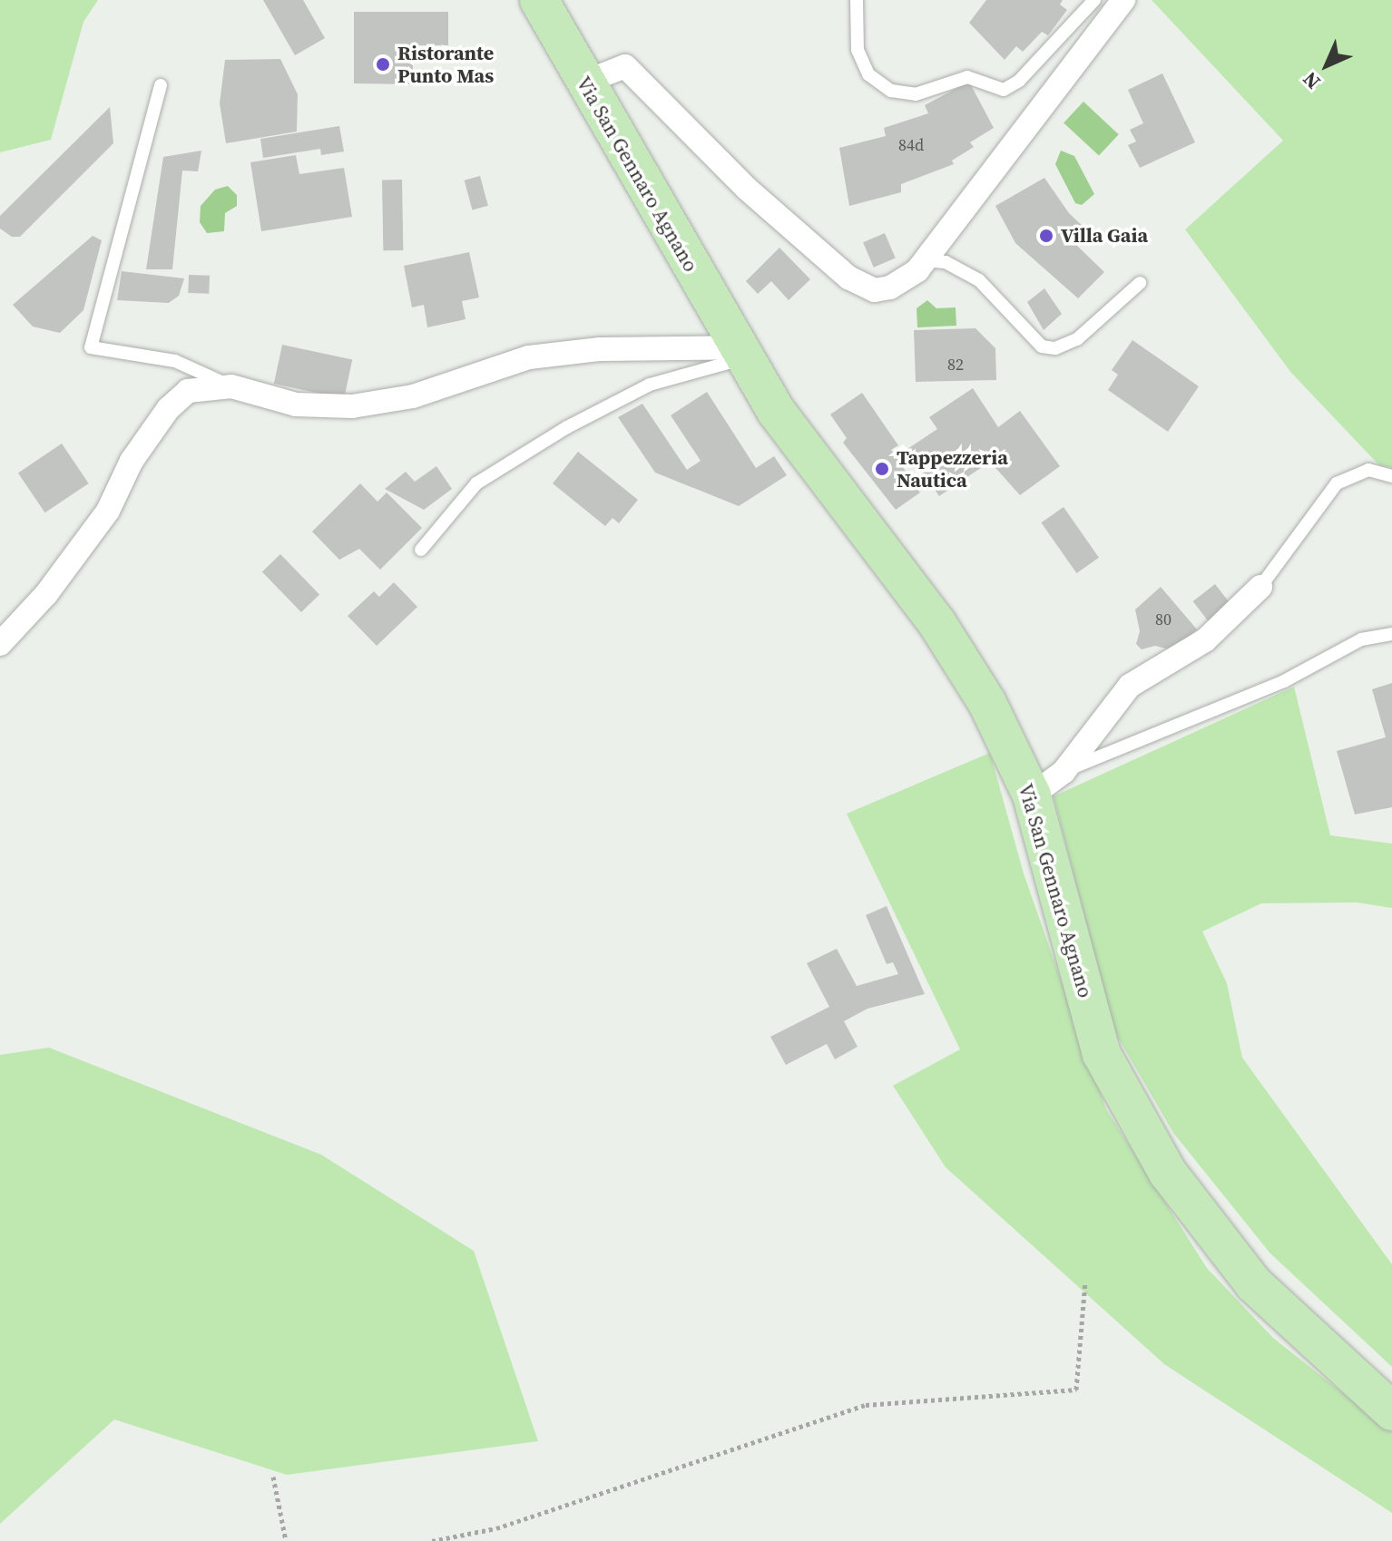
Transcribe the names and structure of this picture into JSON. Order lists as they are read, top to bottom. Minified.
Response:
{"streets":{"main road":["Via San Gennaro Agnano"]},"places":["Ristorante Punto Mas","Villa Gaia","Tappezzeria Nautica"],"house_numbers":["84d","82","80"],"north":"bottom left"}
